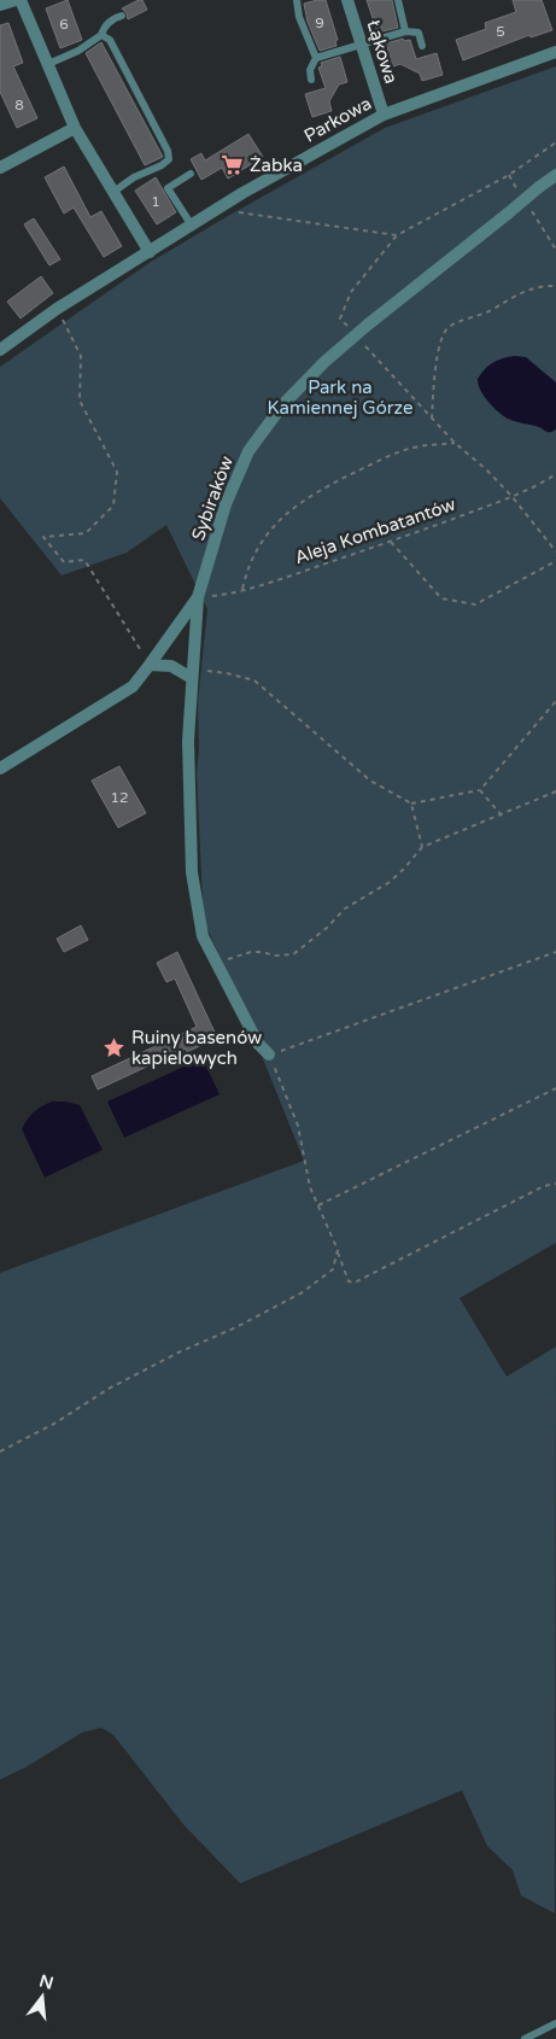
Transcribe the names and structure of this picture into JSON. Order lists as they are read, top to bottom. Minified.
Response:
{"streets":{"street":["Łąkowa","Parkowa","Sybiraków"],"path":["Aleja Kombatantów"]},"crossings":[["Łąkowa","Parkowa"],["Sybiraków","Aleja Kombatantów"]],"parks":["Park na Kamiennej Górze"],"places":{"supermarket":["Żabka"],"place":["Ruiny basenów kapielowych"]},"house_numbers":["9","6","5","8","1","12"],"north":"top"}
